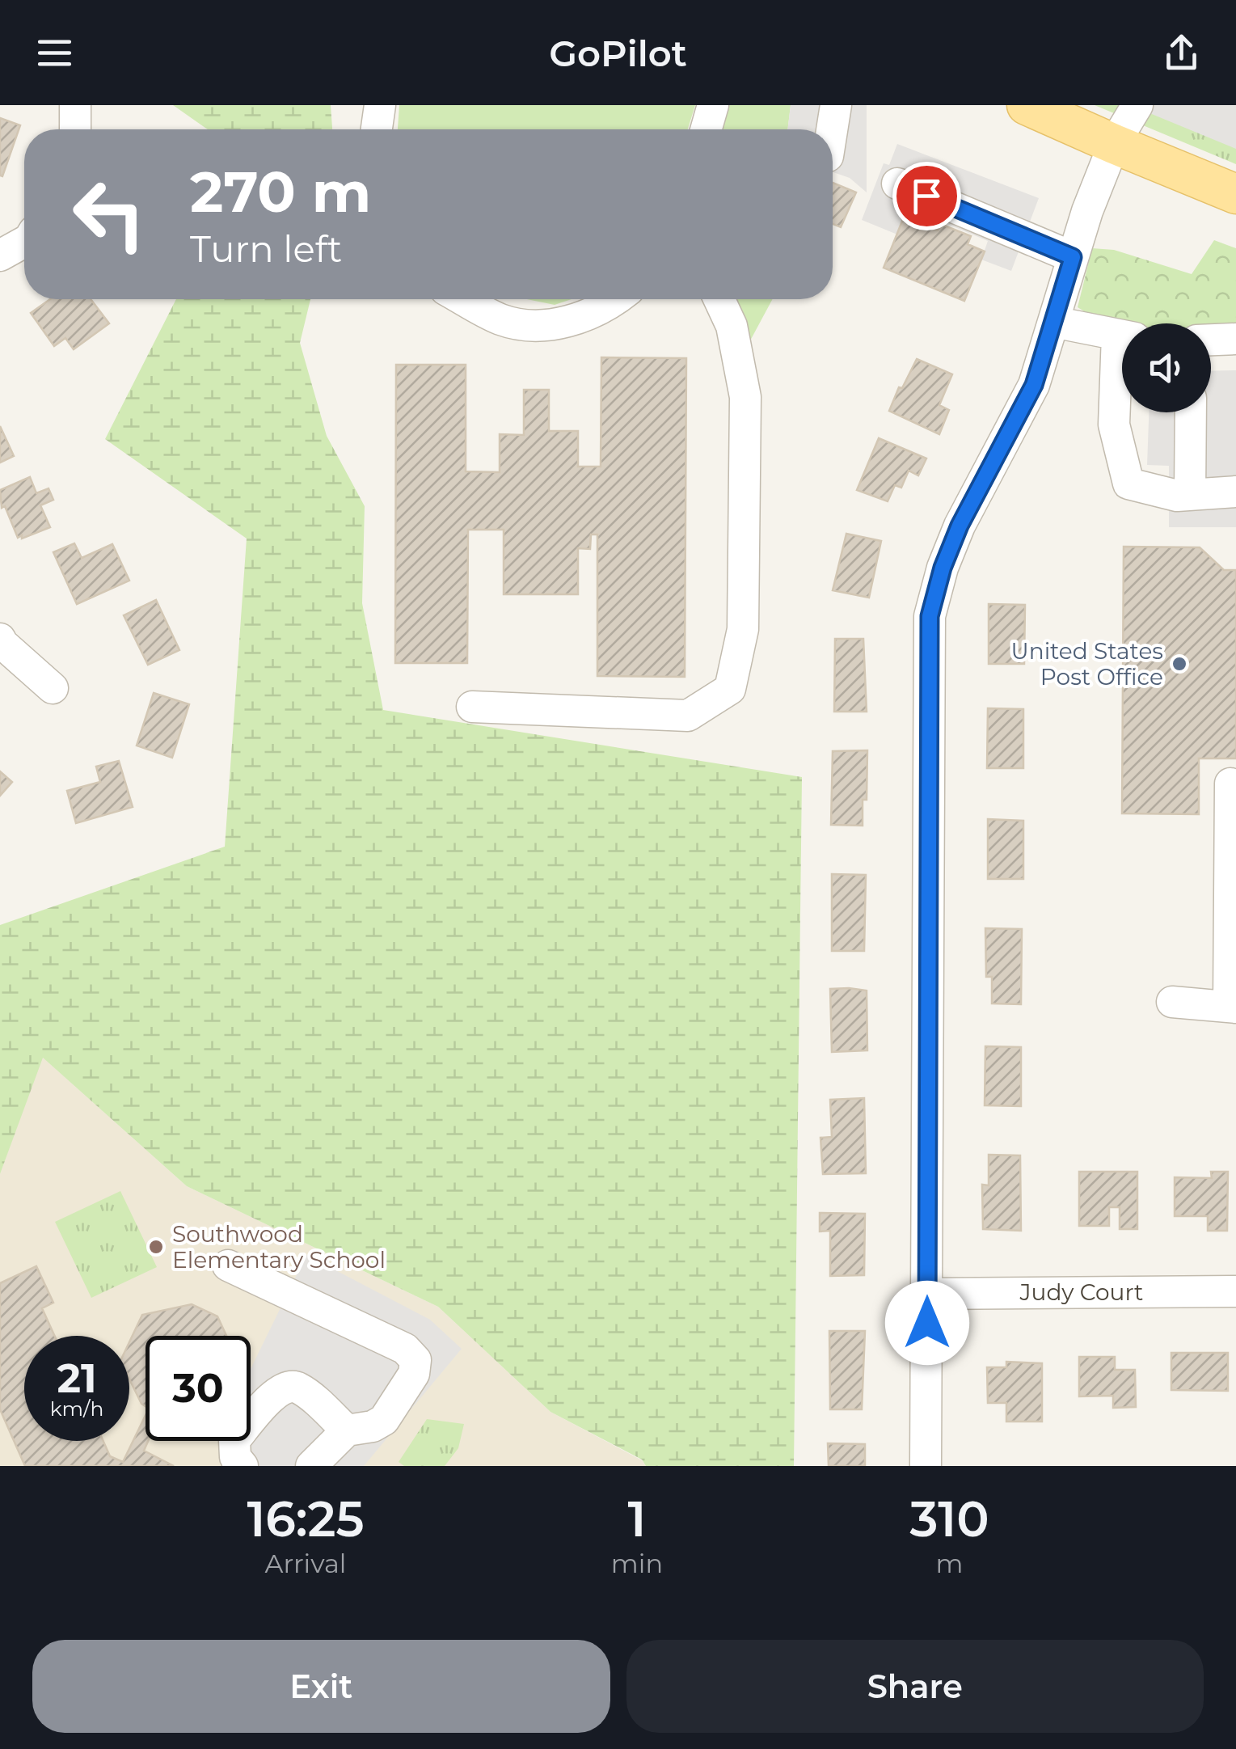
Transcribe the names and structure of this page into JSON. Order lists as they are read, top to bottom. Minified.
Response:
{"streets":{"street":["Judy Court"]},"places":["United States Post Office","Southwood Elementary School"],"page":{"header":"GoPilot","turn":["270 m","Turn left"],"speed":"21 km/h","limit":"30","eta":["16:25","Arrival","1","min","310","m"],"buttons":["Exit","Share"]}}
